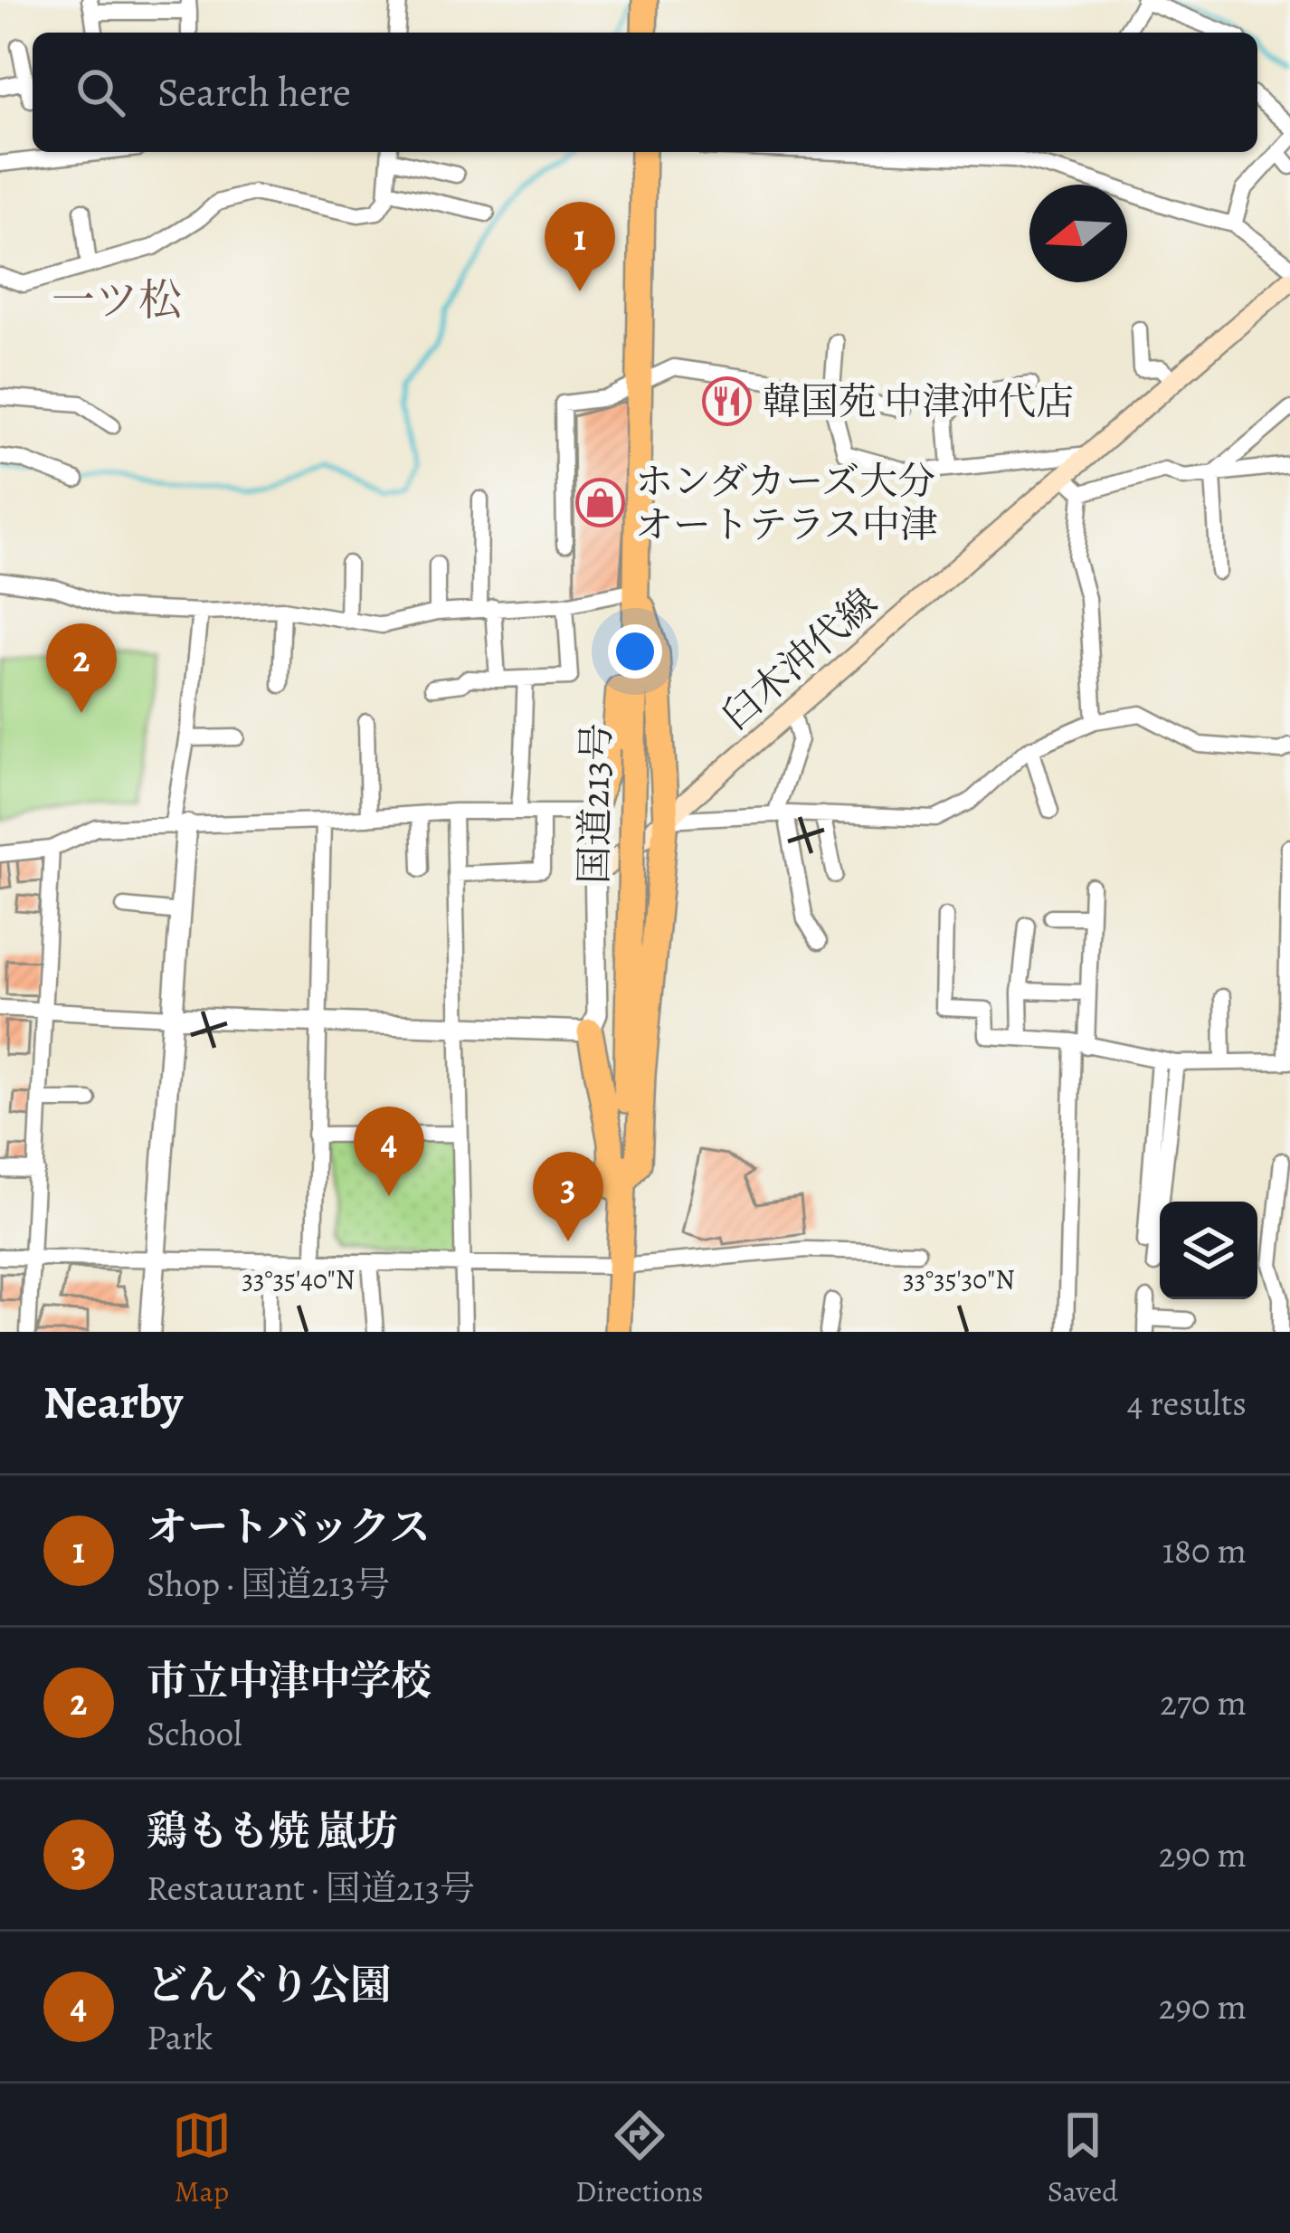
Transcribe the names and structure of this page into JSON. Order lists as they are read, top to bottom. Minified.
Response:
{"streets":{"highway":["国道213号"],"main road":["臼木沖代線"]},"districts":["一ツ松"],"places":{"restaurant":["韓国苑 中津沖代店"],"shop":["ホンダカーズ大分 オートテラス中津"]},"north":"left","page":{"search":"Search here","pins":["1","2","4","3"],"heading":["Nearby","4 results"],"list":[{"mark":"1","name":"オートバックス","note":"Shop · 国道213号","value":"180 m"},{"mark":"2","name":"市立中津中学校","note":"School","value":"270 m"},{"mark":"3","name":"鶏もも焼 嵐坊","note":"Restaurant · 国道213号","value":"290 m"},{"mark":"4","name":"どんぐり公園","note":"Park","value":"290 m"}],"nav":["Map","Directions","Saved"]},"coordinates":["33°35'40\"N","33°35'30\"N"]}
